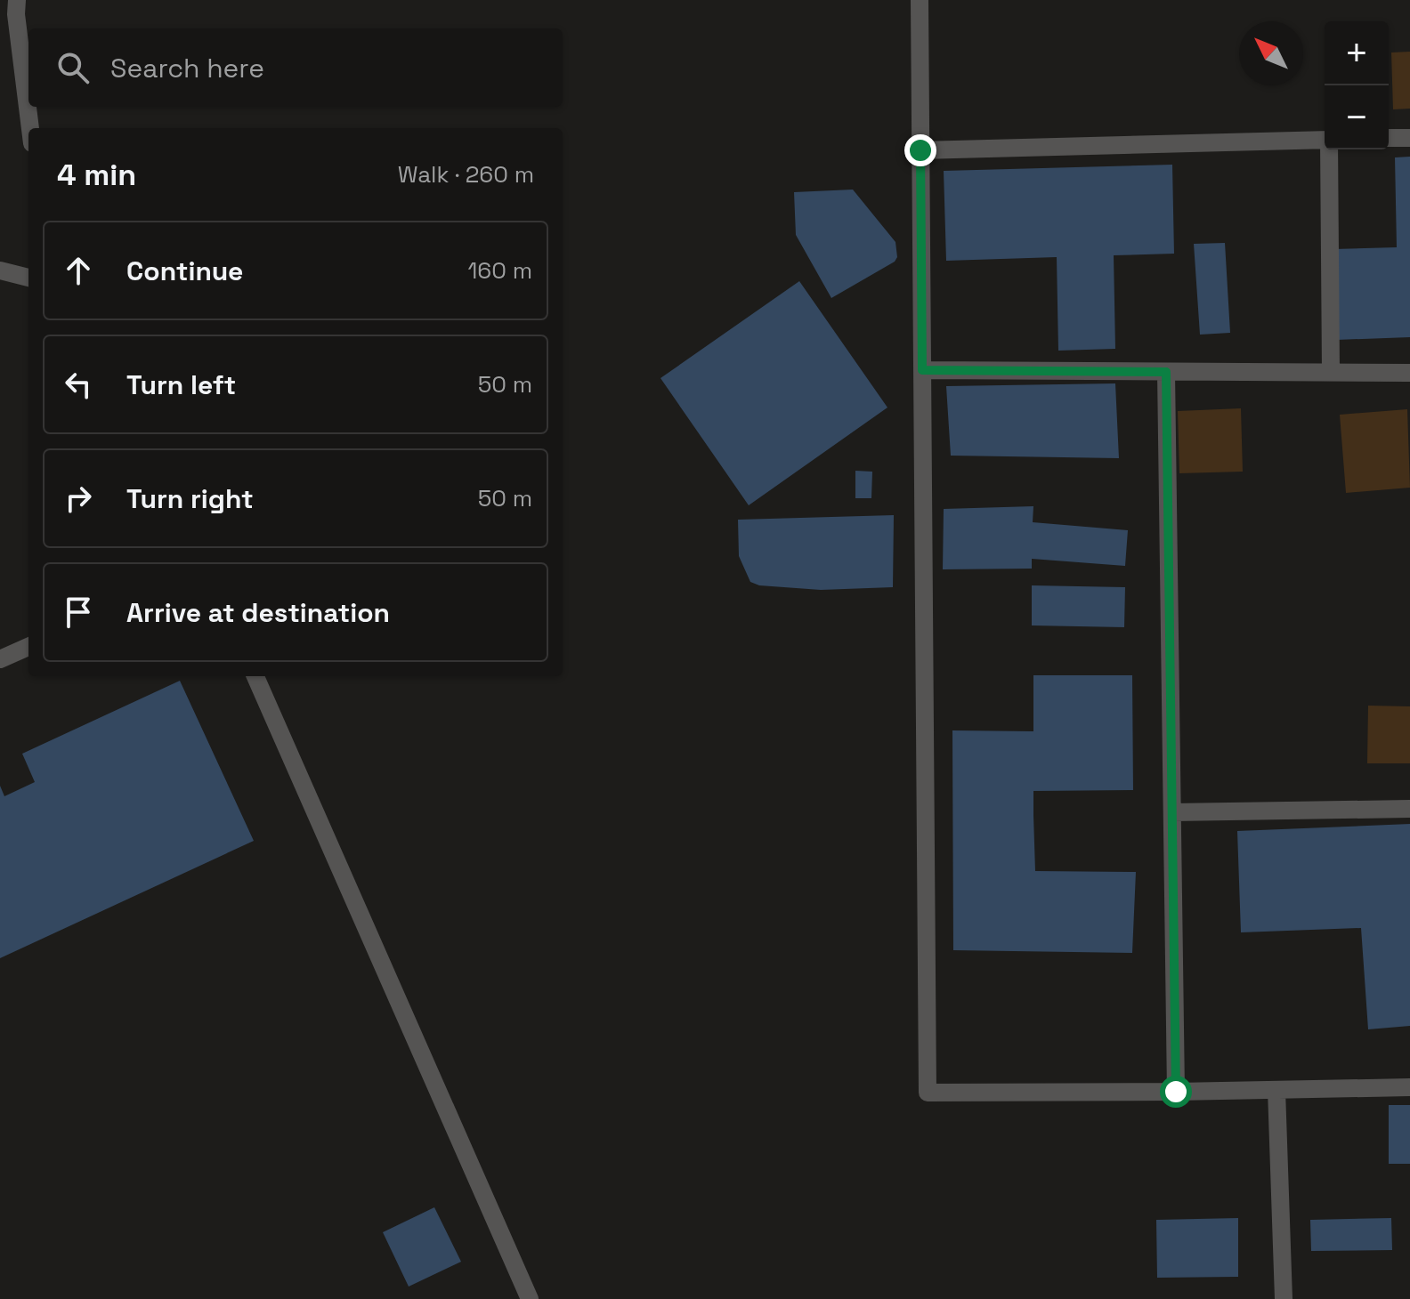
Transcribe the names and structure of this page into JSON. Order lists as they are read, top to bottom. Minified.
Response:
{"north":"top left","page":{"map_buttons":["+","−"],"search":"Search here","heading":["4 min","Walk · 260 m"],"list":[["Continue","160 m"],["Turn left","50 m"],["Turn right","50 m"],"Arrive at destination"]}}
